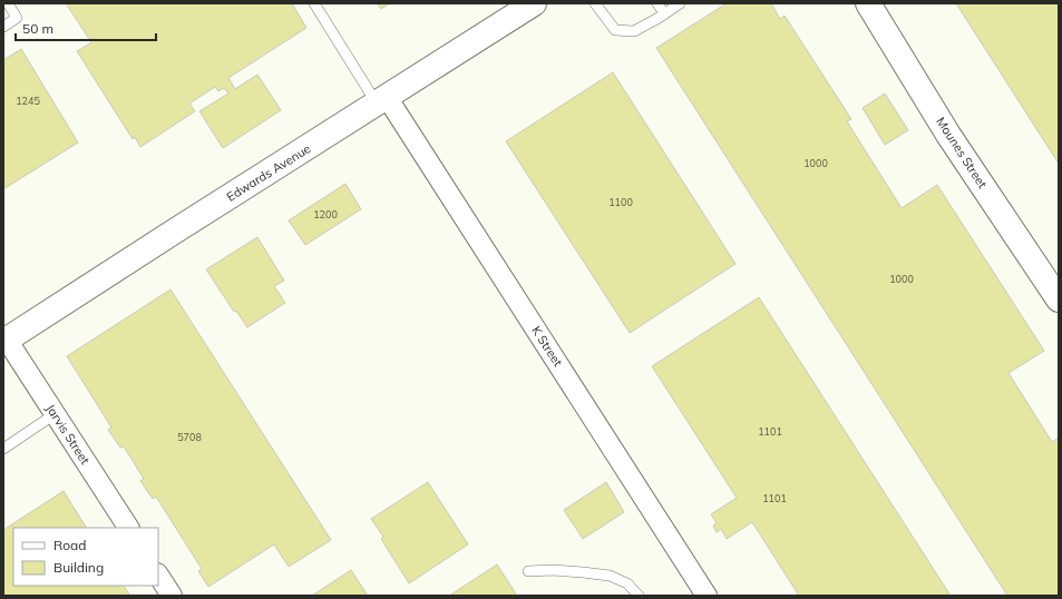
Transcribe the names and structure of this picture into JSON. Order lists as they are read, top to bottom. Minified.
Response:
{"streets":{"street":["Mounes Street","Edwards Avenue","K Street","Jarvis Street"]},"crossings":[["Edwards Avenue","K Street"],["Edwards Avenue","Jarvis Street"]],"house_numbers":["1245","1000","1100","1200","1000","1101","5708","1101"],"legend":["Road","Building"],"scale_bar":"50 m"}
